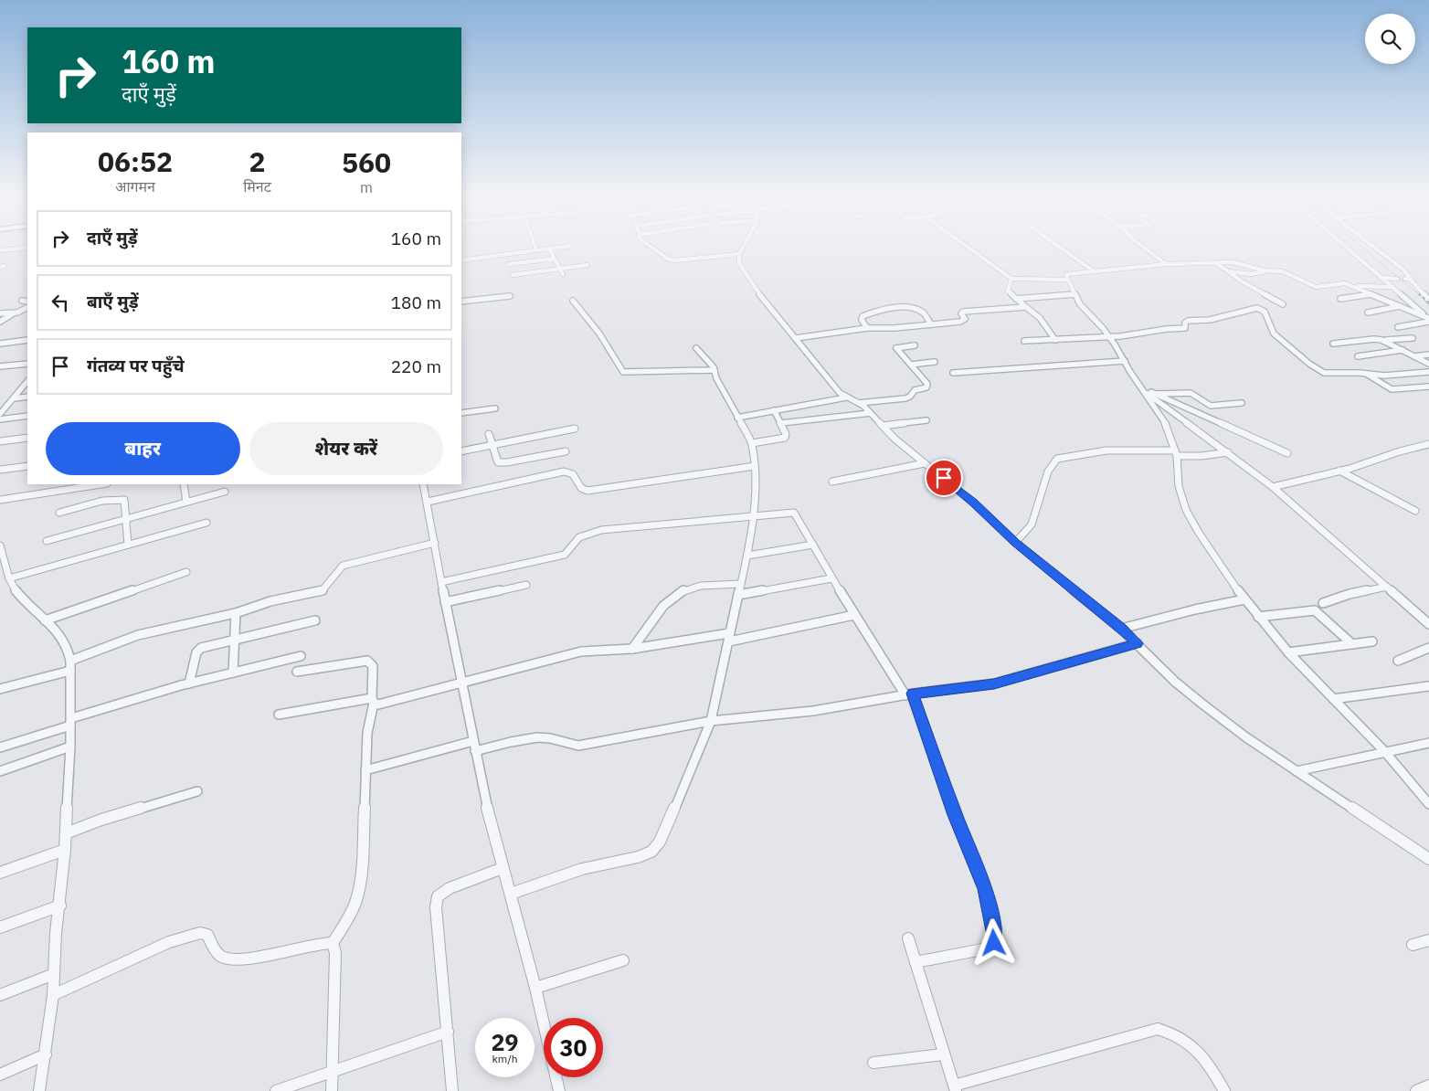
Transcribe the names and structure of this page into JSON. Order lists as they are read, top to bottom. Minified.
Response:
{"page":{"turn":["160 m","दाएँ मुड़ें"],"eta":["06:52","आगमन","2","मिनट","560","m"],"list":[{"name":"दाएँ मुड़ें","value":"160 m"},{"name":"बाएँ मुड़ें","value":"180 m"},{"name":"गंतव्य पर पहुँचे","value":"220 m"}],"buttons":["बाहर","शेयर करें"],"speed":"29 km/h","limit":"30"}}
